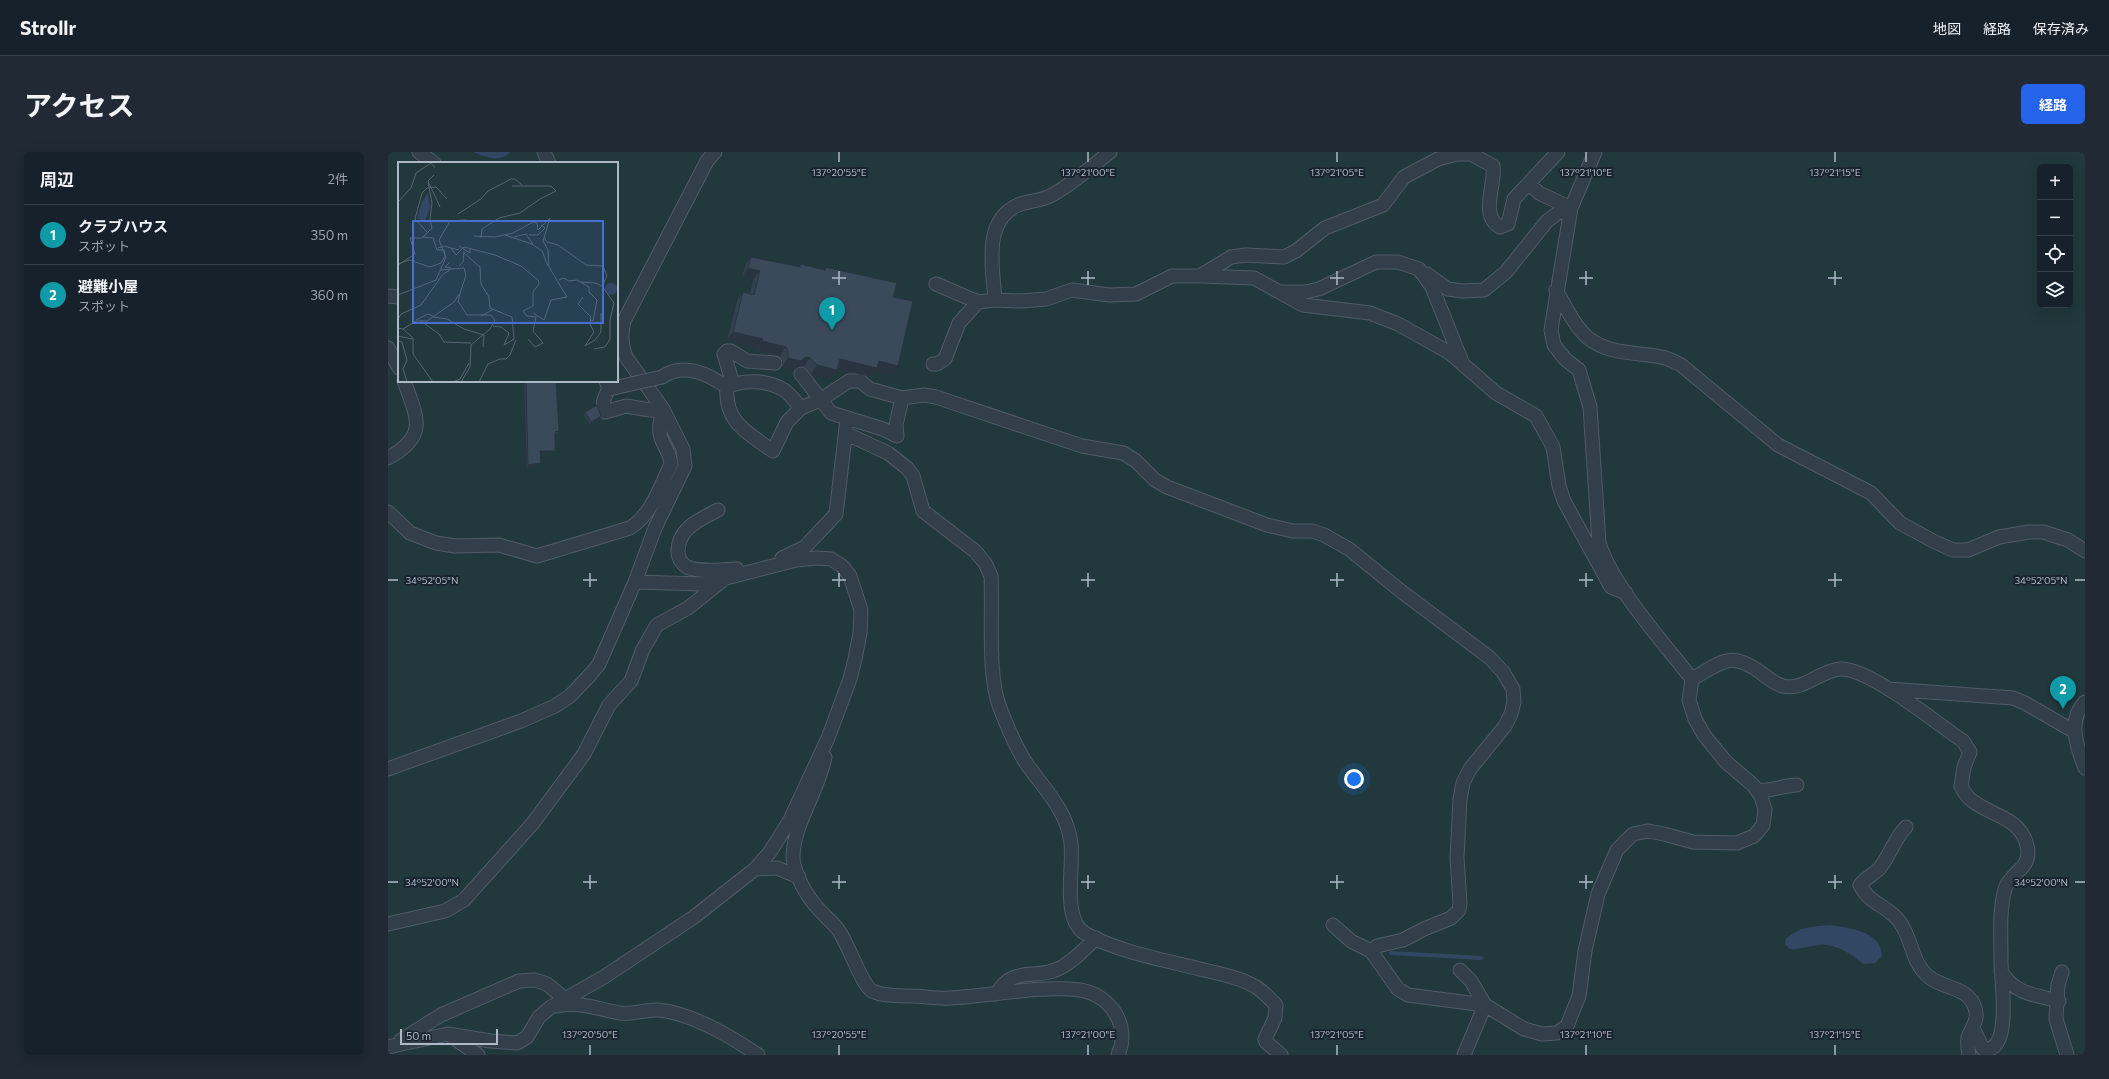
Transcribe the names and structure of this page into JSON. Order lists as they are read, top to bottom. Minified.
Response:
{"scale_bar":"50 m","page":{"header":"Strollr","nav":["地図","経路","保存済み"],"title":"アクセス","buttons":"経路","heading":["周辺","2件"],"map_buttons":["+","−"],"list":[{"mark":"1","name":"クラブハウス","note":"スポット","value":"350 m"},{"mark":"2","name":"避難小屋","note":"スポット","value":"360 m"}],"pins":["1","2"],"scale":"50 m"},"coordinates":["137°20'55\"E","137°21'00\"E","137°21'05\"E","137°21'10\"E","137°21'15\"E","34°52'05\"N","34°52'00\"N","137°20'50\"E"]}
